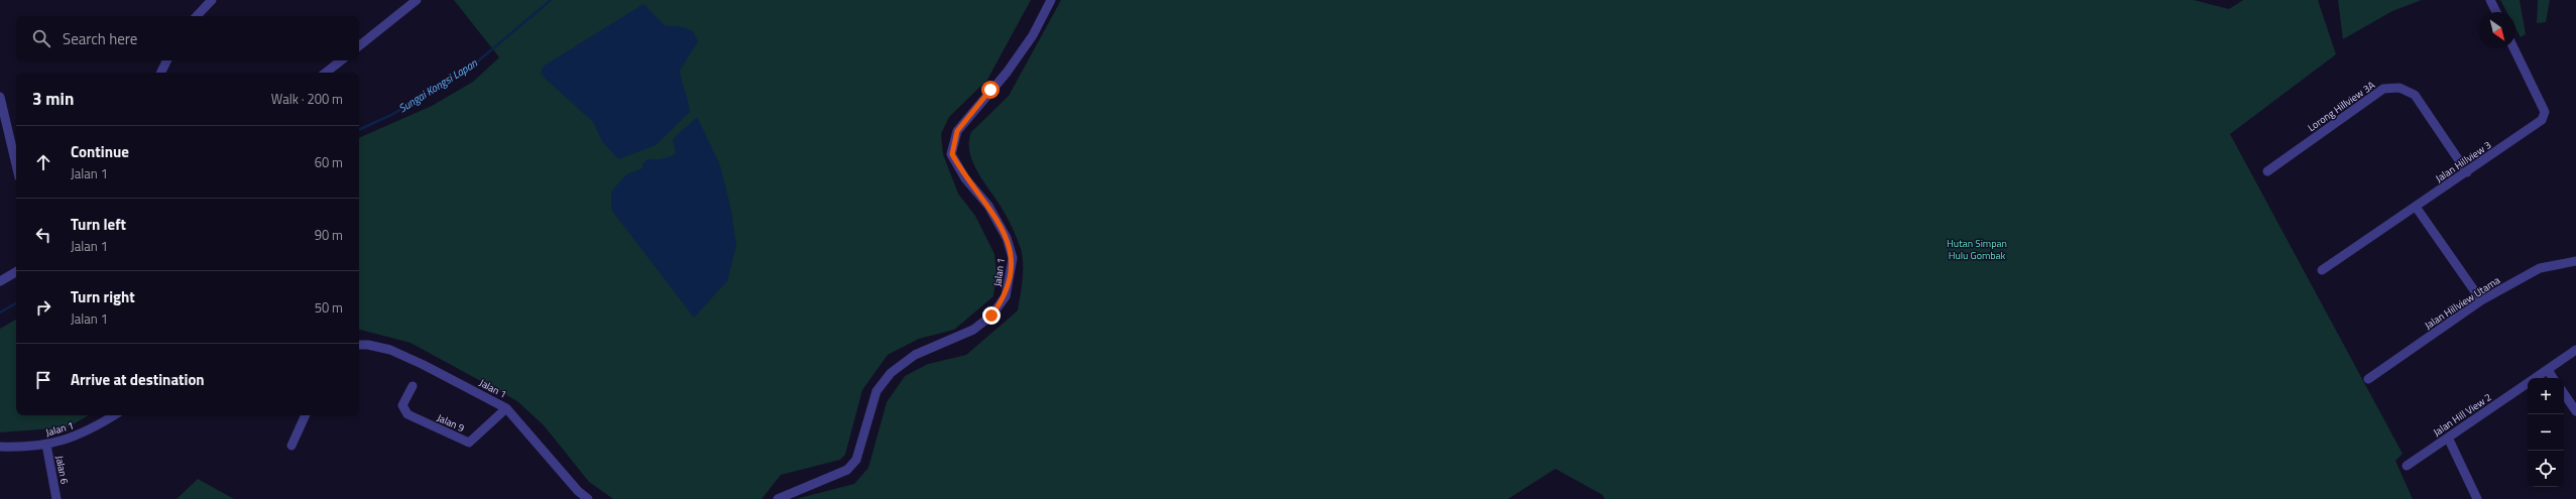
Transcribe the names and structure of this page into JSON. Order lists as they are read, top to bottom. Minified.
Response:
{"streets":{"street":["Lorong Hillview 3A","Jalan Hillview 3","Jalan 1","Jalan Hillview Utama","Jalan Hill View 2","Jalan 9","Jalan 6"]},"crossings":[["Lorong Hillview 3A","Jalan Hillview 3"],["Jalan 1","Jalan 9"],["Jalan 1","Jalan 6"]],"water":["Sungai Kongsi Lapan"],"parks":["Hutan Simpan Hulu Gombak"],"north":"bottom right","page":{"search":"Search here","heading":["3 min","Walk · 200 m"],"list":[["Continue","Jalan 1","60 m"],["Turn left","Jalan 1","90 m"],["Turn right","Jalan 1","50 m"],"Arrive at destination"],"map_buttons":["+","−"]}}
